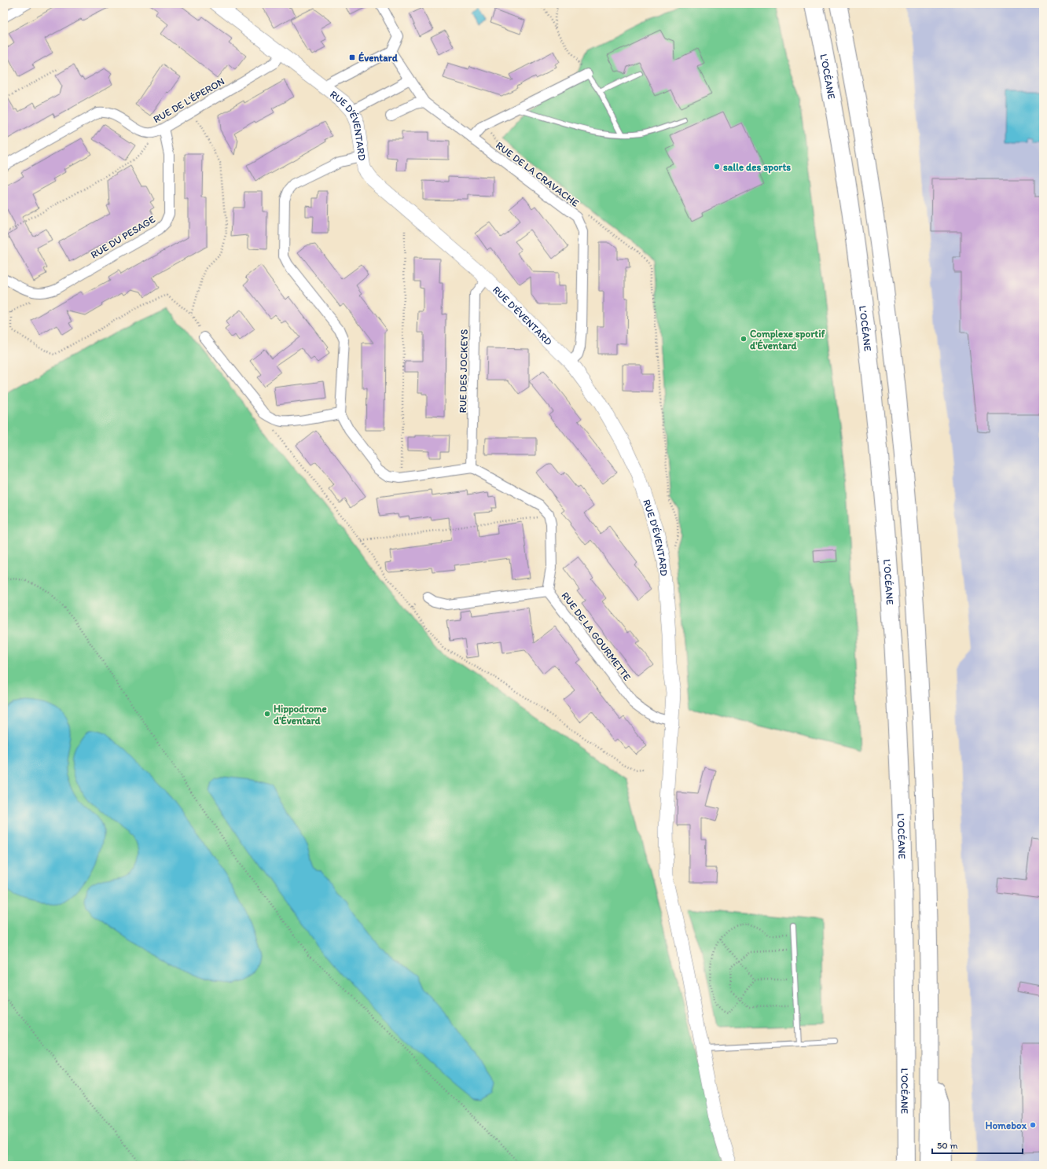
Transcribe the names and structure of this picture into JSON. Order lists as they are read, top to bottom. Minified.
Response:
{"streets":{"highway":["L’OCÉANE"],"street":["RUE DE L'ÉPERON","RUE D'ÉVENTARD","RUE DE LA CRAVACHE","RUE DU PESAGE","RUE DES JOCKEYS","RUE DE LA GOURMETTE"]},"crossings":[["RUE DE L'ÉPERON","RUE D'ÉVENTARD"],["RUE DE L'ÉPERON","RUE DU PESAGE"],["RUE D'ÉVENTARD","RUE DE LA CRAVACHE"],["RUE D'ÉVENTARD","RUE DES JOCKEYS"],["RUE D'ÉVENTARD","RUE DE LA GOURMETTE"],["RUE DES JOCKEYS","RUE DE LA GOURMETTE"]],"places":{"transit":["Éventard"],"other":["salle des sports","Complexe sportif d'Éventard","Hippodrome d'Éventard","Homebox"]},"scale_bar":"50 m"}
